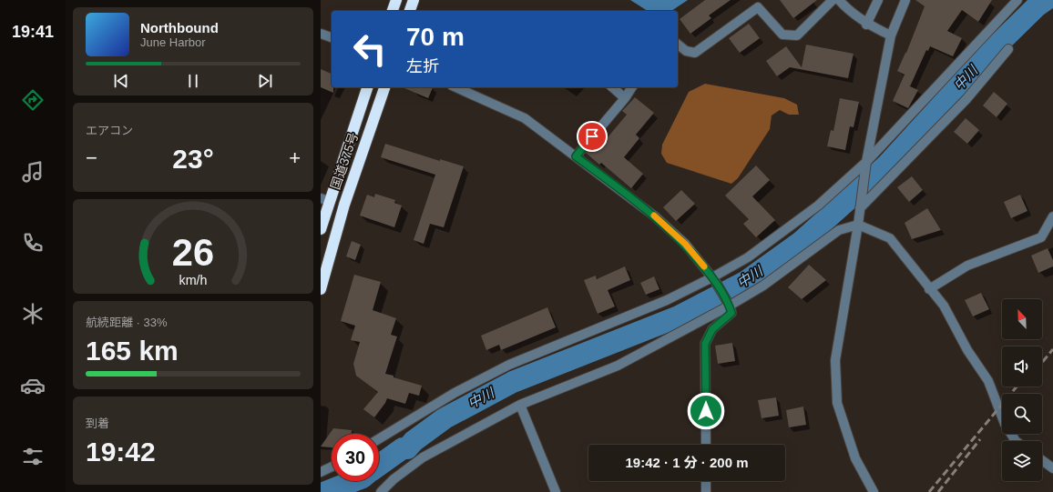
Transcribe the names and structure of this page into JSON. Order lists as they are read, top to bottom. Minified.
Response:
{"streets":{"highway":["国道375号"]},"water":["中川"],"north":"top left","page":{"tabs":"19:41","turn":["70 m","左折"],"song":["Northbound","June Harbor"],"tile":["エアコン",["航続距離 · 33%","165 km"],["到着","19:42"]],"heat":["−","23°","+"],"limit":"30","trip":"19:42 · 1 分 · 200 m","gauge":["26","km/h"]}}
